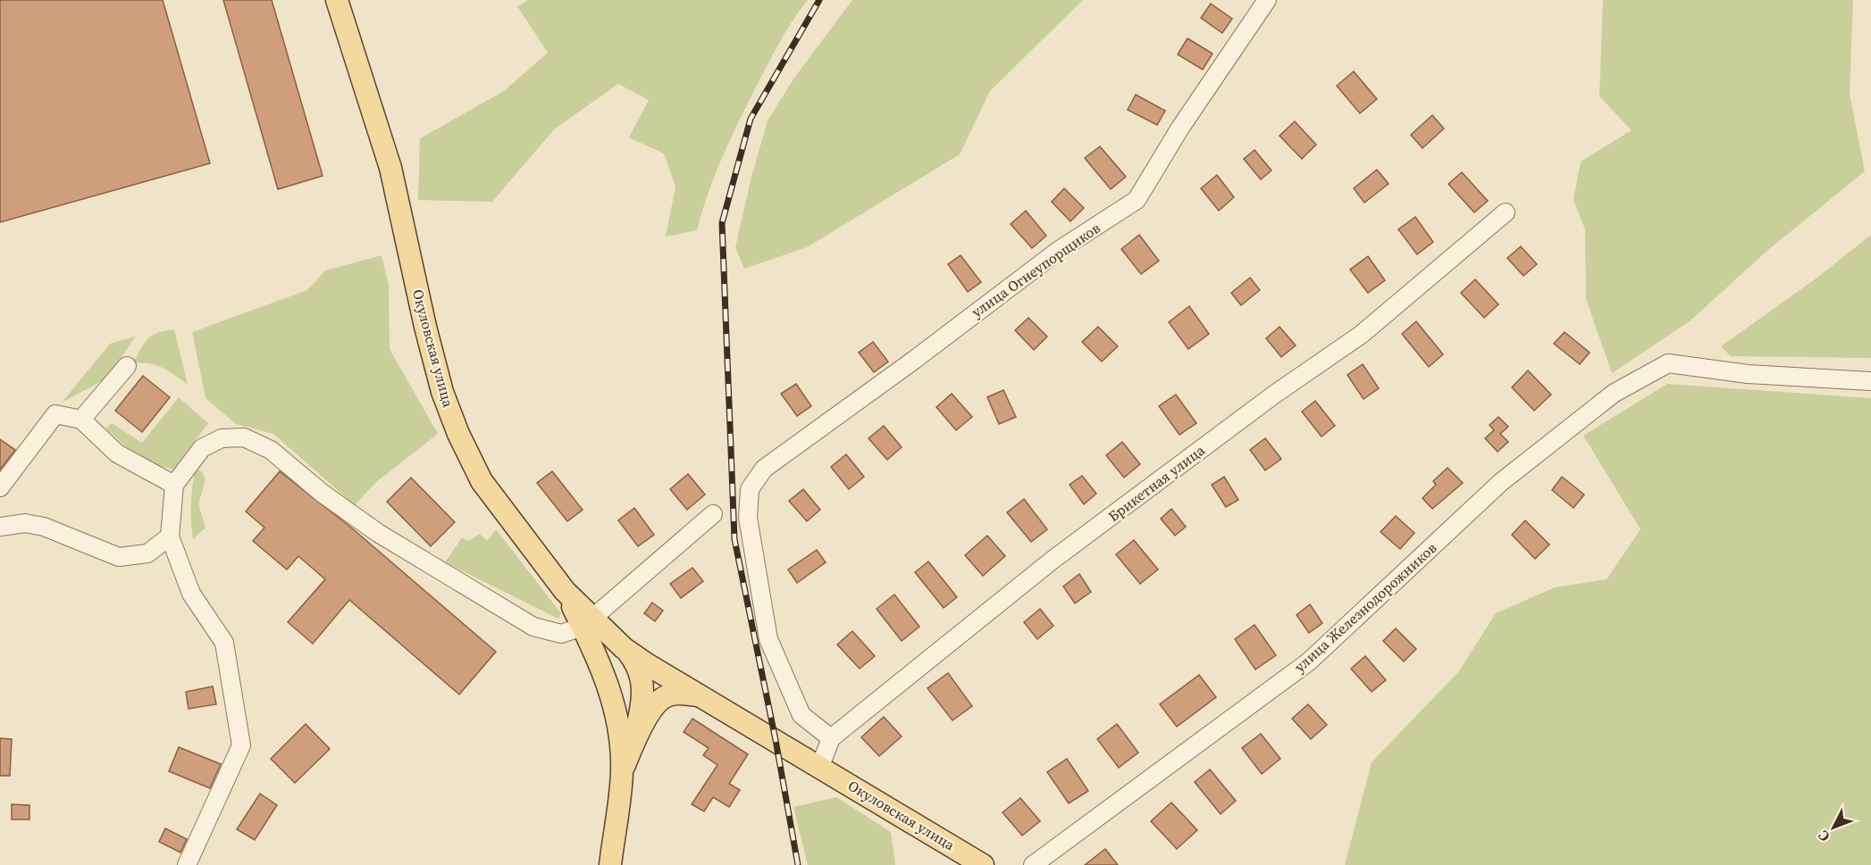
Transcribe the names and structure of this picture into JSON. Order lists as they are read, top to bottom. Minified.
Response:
{"streets":{"main road":["Окуловская улица"],"street":["улица Огнеупорщиков","Брикетная улица","улица Железнодорожников"]},"crossings":[["улица Огнеупорщиков","Брикетная улица"],["Окуловская улица","Брикетная улица"]],"north":"bottom left"}
